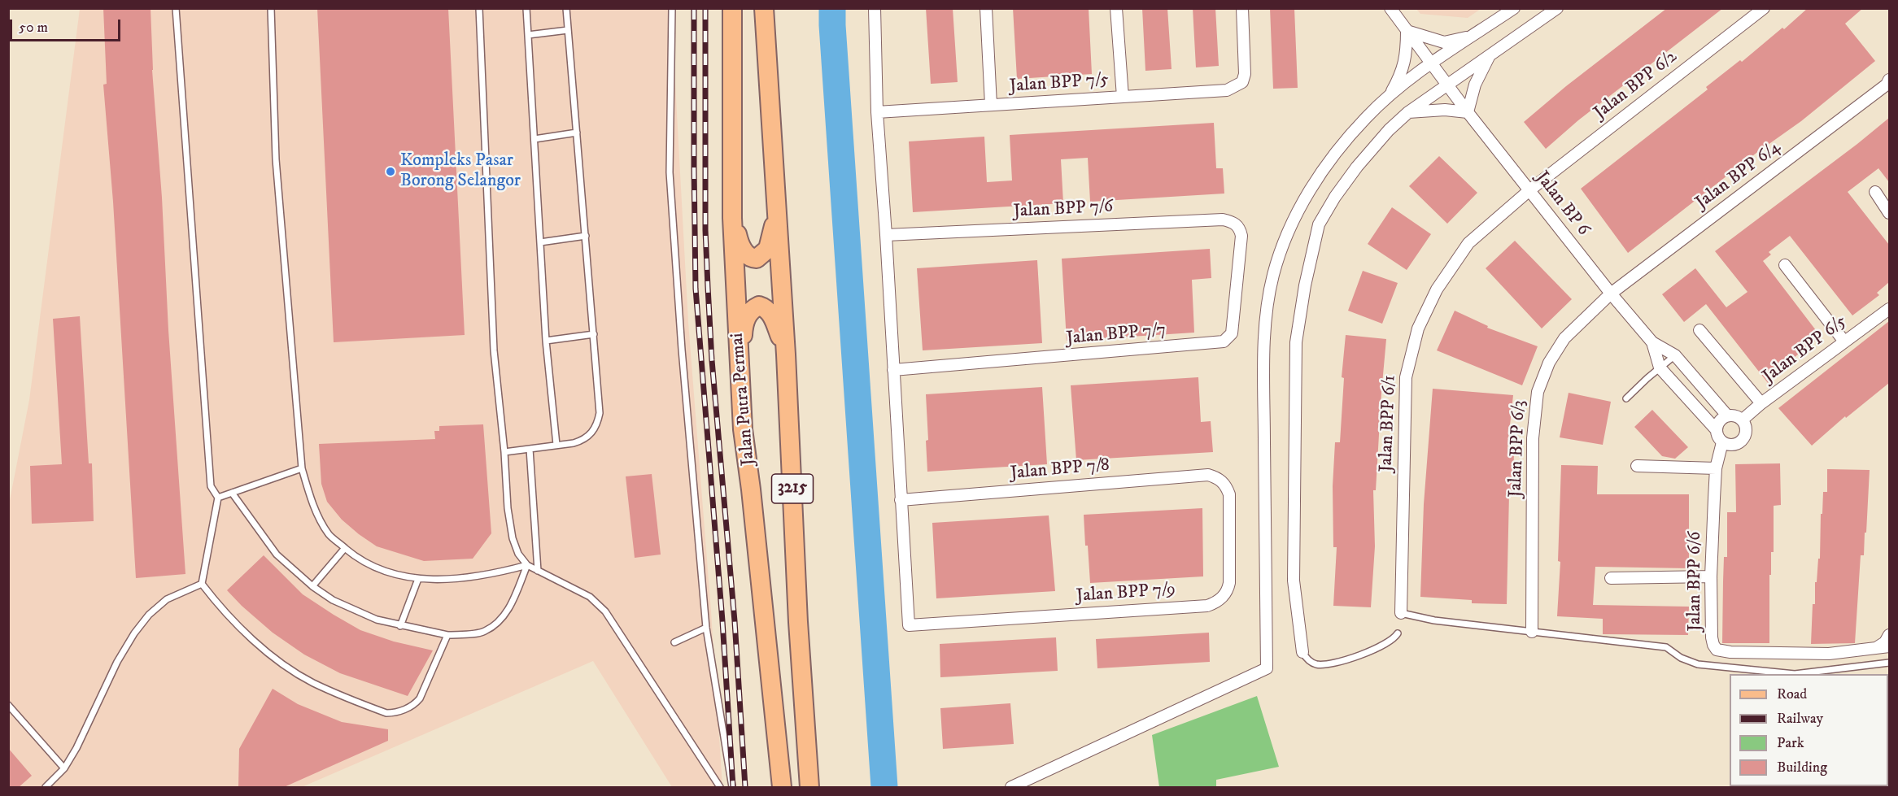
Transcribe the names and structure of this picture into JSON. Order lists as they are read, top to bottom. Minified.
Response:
{"streets":{"main road":["Jalan Putra Permai","3215"],"street":["Jalan BPP 7/5","Jalan BPP 6/2","Jalan BPP 6/4","Jalan BP 6","Jalan BPP 7/6","Jalan BPP 7/7","Jalan BPP 6/5","Jalan BPP 6/1","Jalan BPP 6/3","Jalan BPP 7/8","Jalan BPP 6/6","Jalan BPP 7/9"]},"crossings":[["Jalan BPP 6/2","Jalan BP 6"],["Jalan BPP 6/2","Jalan BPP 6/1"],["Jalan BPP 6/4","Jalan BP 6"],["Jalan BPP 6/4","Jalan BPP 6/3"],["Jalan BP 6","Jalan BPP 6/1"],["Jalan BP 6","Jalan BPP 6/3"],["Jalan BPP 7/6","Jalan BPP 7/7"],["Jalan BPP 6/5","Jalan BPP 6/6"],["Jalan BPP 7/8","Jalan BPP 7/9"]],"places":["Kompleks Pasar Borong Selangor"],"legend":["Road","Railway","Park","Building"],"scale_bar":"50 m"}
